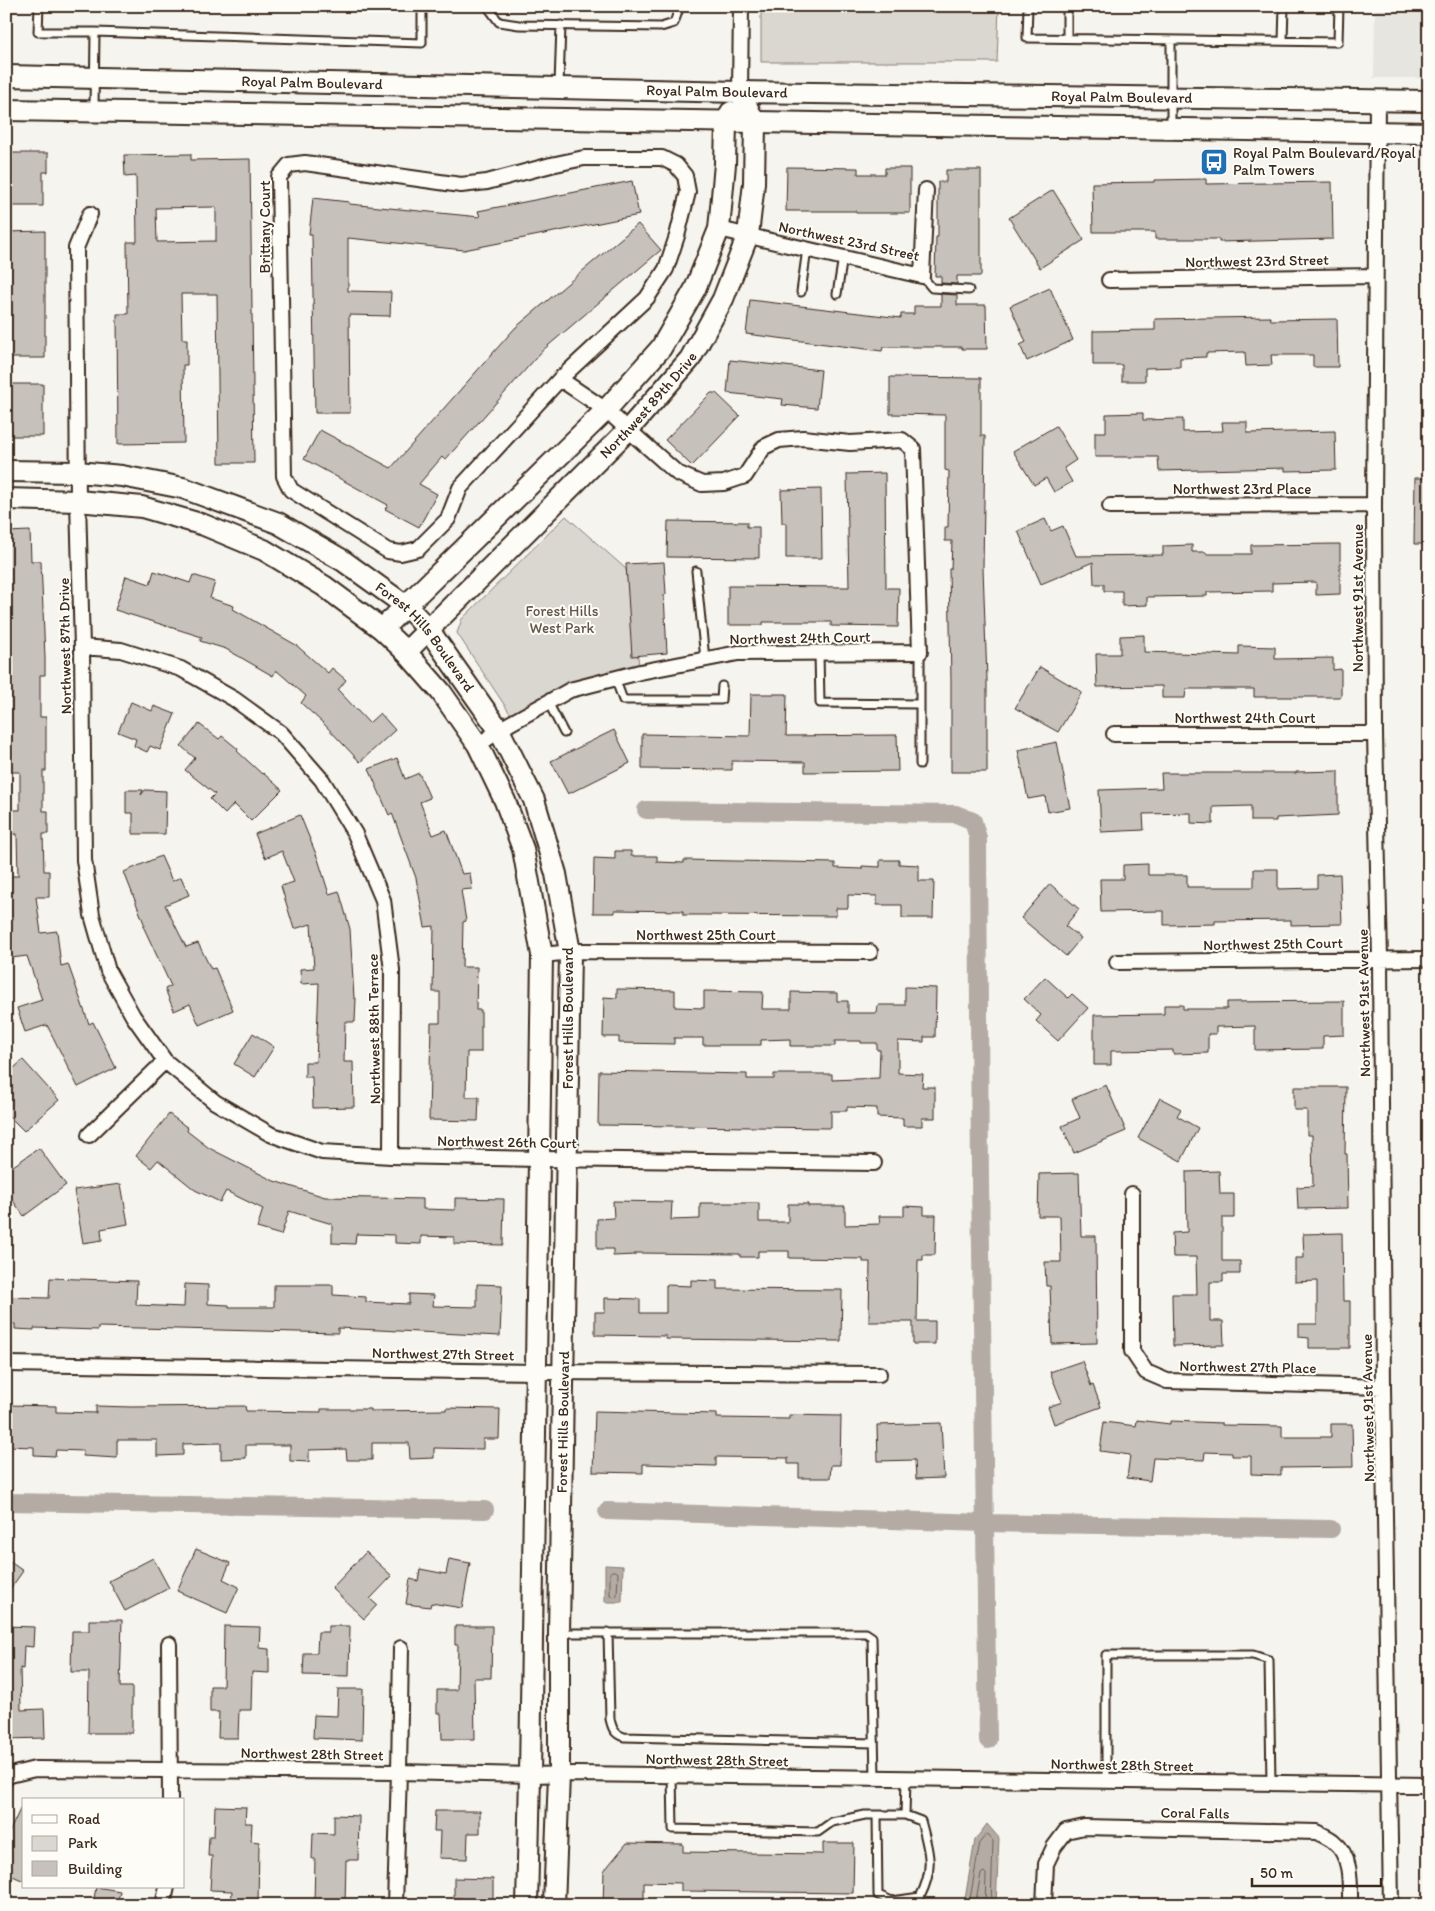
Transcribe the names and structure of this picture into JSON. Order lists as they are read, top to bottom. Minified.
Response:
{"streets":{"street":["Royal Palm Boulevard","Brittany Court","Northwest 23rd Street","Northwest 89th Drive","Northwest 23rd Place","Northwest 91st Avenue","Forest Hills Boulevard","Northwest 24th Court","Northwest 87th Drive","Northwest 25th Court","Northwest 88th Terrace","Northwest 26th Court","Northwest 27th Street","Northwest 27th Place","Northwest 28th Street","Coral Falls"]},"crossings":[["Royal Palm Boulevard","Northwest 89th Drive"],["Royal Palm Boulevard","Northwest 91st Avenue"],["Northwest 23rd Street","Northwest 89th Drive"],["Northwest 23rd Street","Northwest 91st Avenue"],["Northwest 89th Drive","Forest Hills Boulevard"],["Northwest 23rd Place","Northwest 91st Avenue"],["Northwest 91st Avenue","Northwest 24th Court"],["Northwest 91st Avenue","Northwest 25th Court"],["Northwest 91st Avenue","Northwest 27th Place"],["Northwest 91st Avenue","Northwest 28th Street"],["Forest Hills Boulevard","Northwest 24th Court"],["Forest Hills Boulevard","Northwest 87th Drive"],["Forest Hills Boulevard","Northwest 25th Court"],["Forest Hills Boulevard","Northwest 26th Court"],["Forest Hills Boulevard","Northwest 27th Street"],["Forest Hills Boulevard","Northwest 28th Street"],["Northwest 87th Drive","Northwest 88th Terrace"],["Northwest 87th Drive","Northwest 26th Court"],["Northwest 88th Terrace","Northwest 26th Court"]],"parks":["Forest Hills West Park"],"places":{"bus stop":["Royal Palm Boulevard/Royal Palm Towers"]},"legend":["Road","Park","Building"],"scale_bar":"50 m"}
